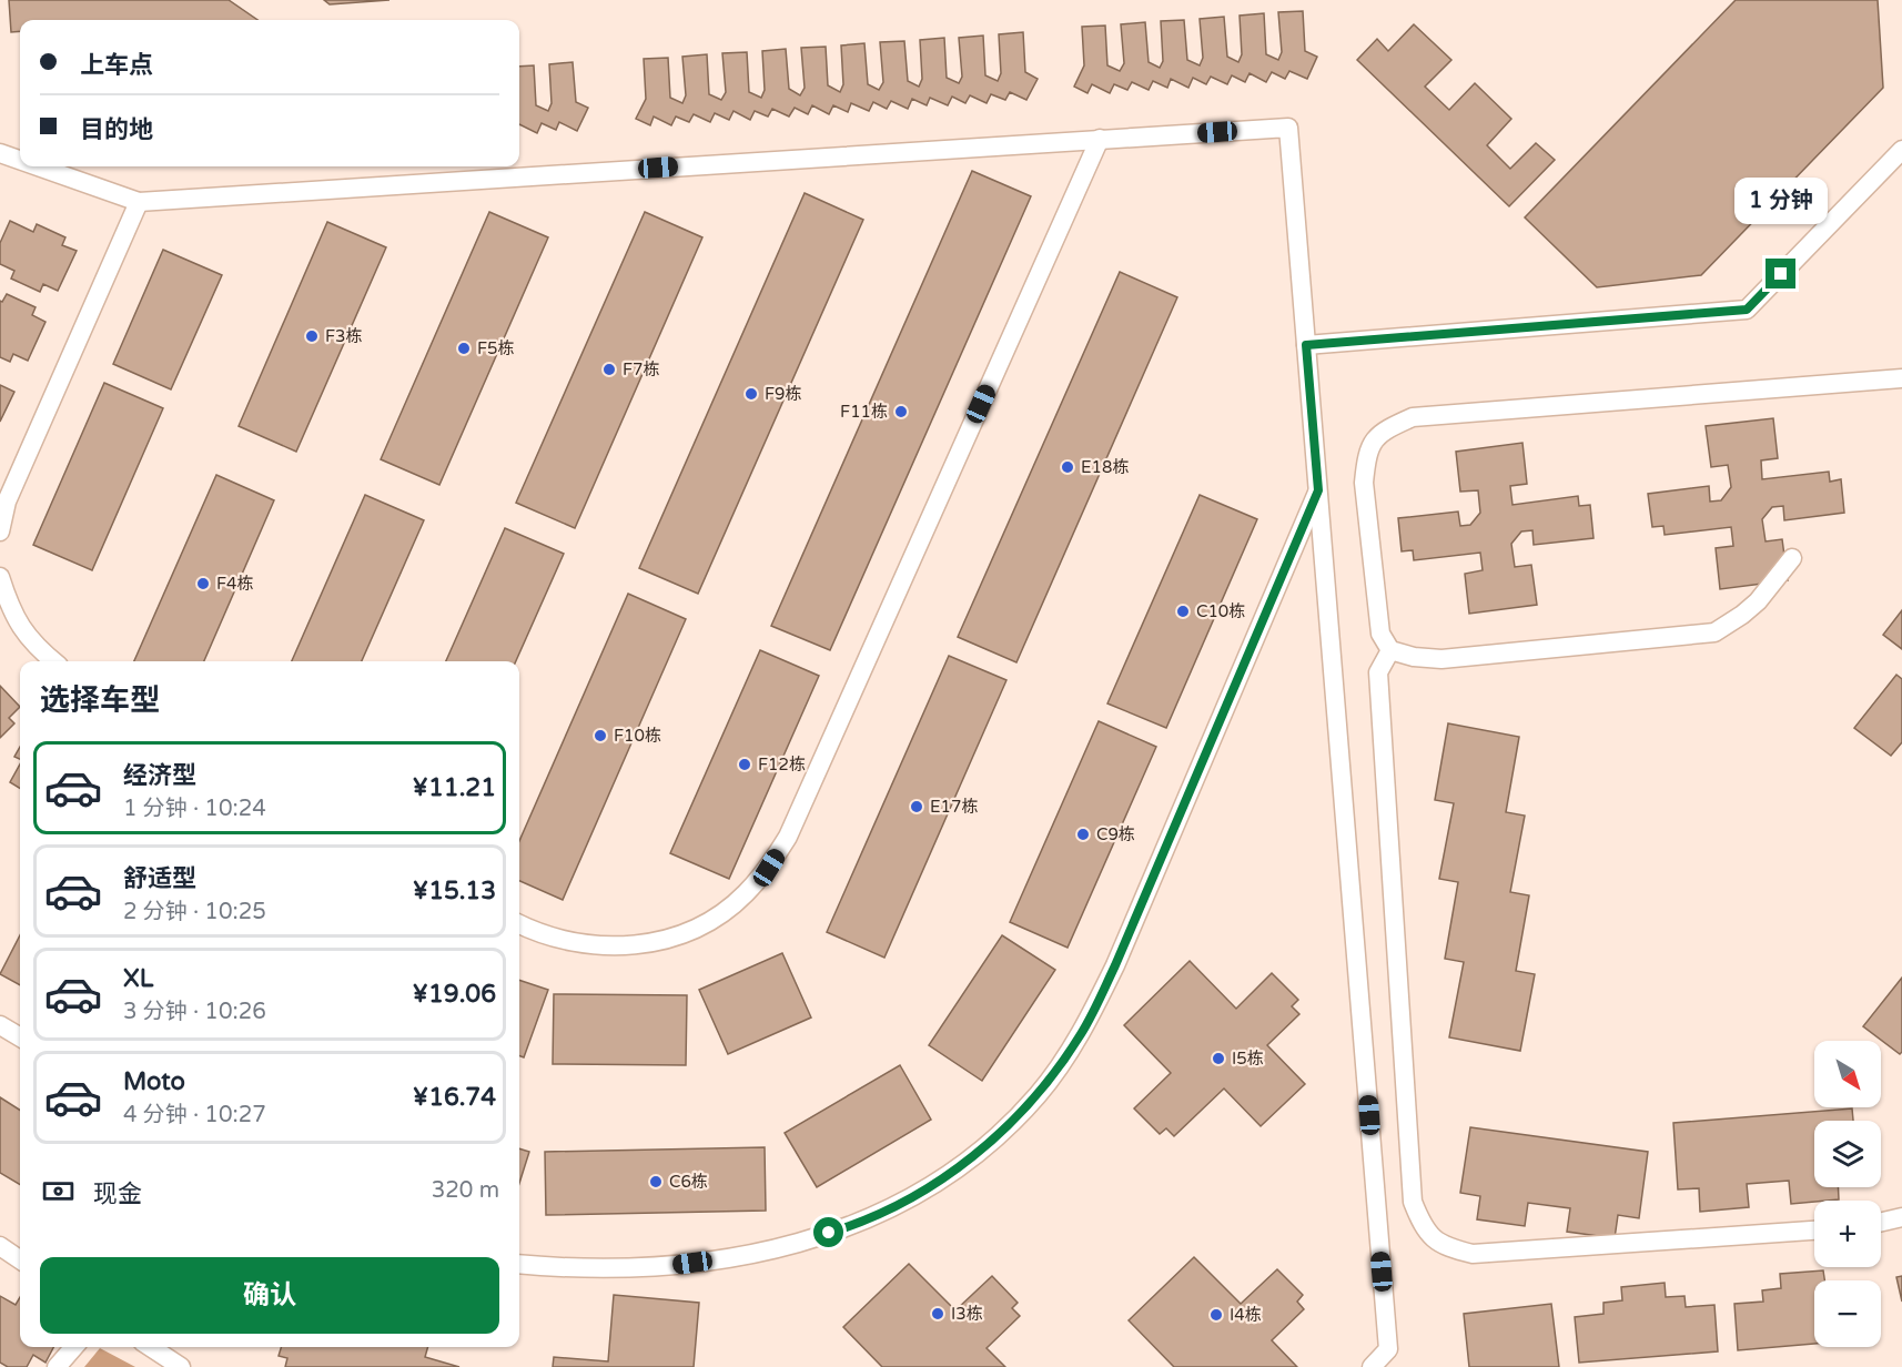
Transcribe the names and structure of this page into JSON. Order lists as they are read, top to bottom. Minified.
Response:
{"places":["F3栋","F5栋","F7栋","F9栋","F11栋","E18栋","F4栋","C10栋","F10栋","F12栋","E17栋","C9栋","I5栋","C6栋","I3栋","I4栋"],"north":"bottom right","page":{"banner":["上车点","目的地"],"bubble":"1 分钟","heading":"选择车型","list":[{"name":"经济型","note":"1 分钟 · 10:24","value":"¥11.21"},{"name":"舒适型","note":"2 分钟 · 10:25","value":"¥15.13"},{"name":"XL","note":"3 分钟 · 10:26","value":"¥19.06"},{"name":"Moto","note":"4 分钟 · 10:27","value":"¥16.74"}],"map_buttons":["+","−"],"pay":["现金","320 m"],"buttons":"确认"}}
